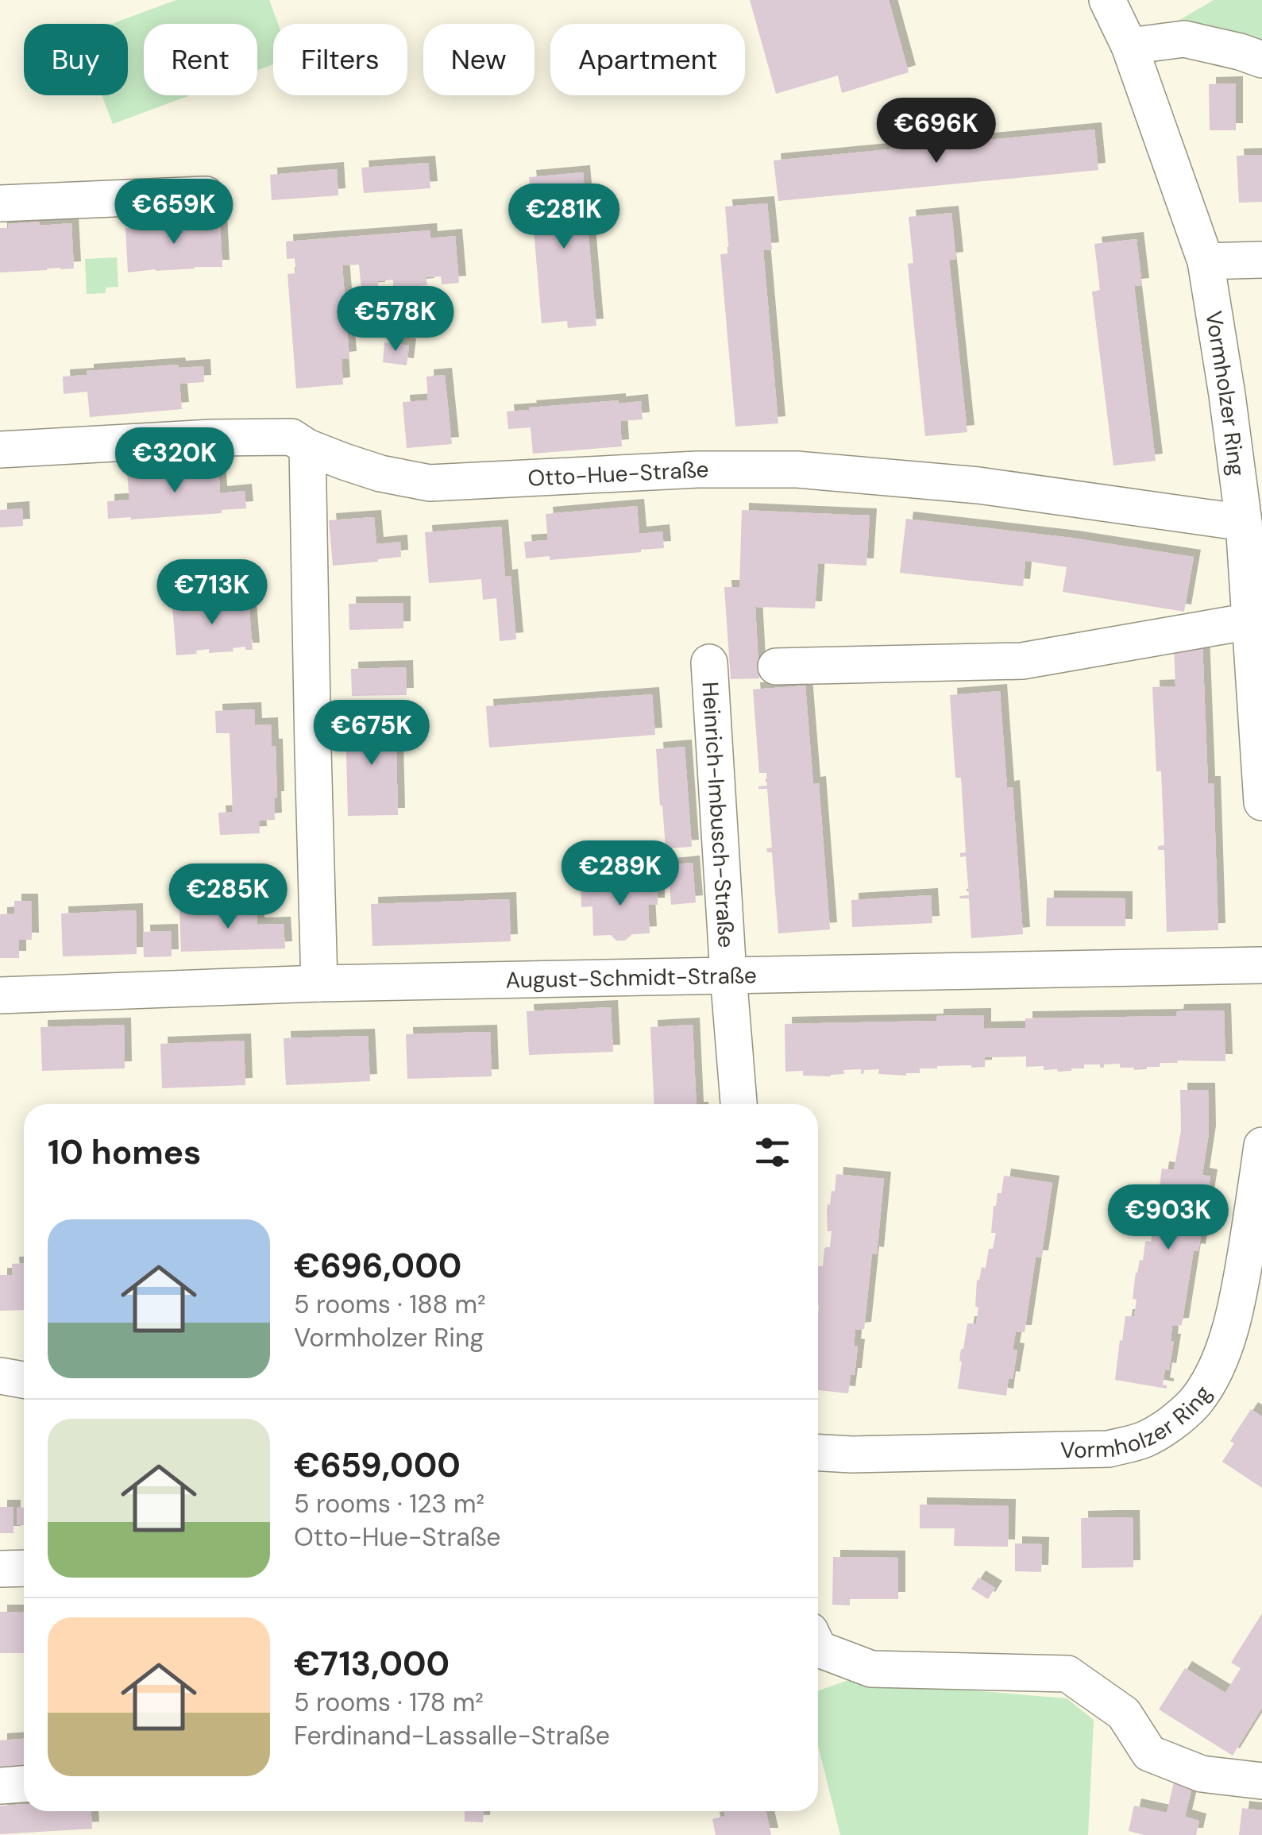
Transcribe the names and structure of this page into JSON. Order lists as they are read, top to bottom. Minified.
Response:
{"streets":{"street":["Vormholzer Ring","Otto-Hue-Straße","Heinrich-Imbusch-Straße","August-Schmidt-Straße"]},"crossings":[["Vormholzer Ring","Otto-Hue-Straße"],["Heinrich-Imbusch-Straße","August-Schmidt-Straße"]],"page":{"chip":["Buy","Rent","Filters","New","Apartment"],"price":["€696K","€659K","€281K","€578K","€320K","€713K","€675K","€289K","€285K","€903K"],"heading":"10 homes","list":[{"name":"€696,000","note":"5 rooms · 188 m² · Vormholzer Ring"},{"name":"€659,000","note":"5 rooms · 123 m² · Otto-Hue-Straße"},{"name":"€713,000","note":"5 rooms · 178 m² · Ferdinand-Lassalle-Straße"}]}}
